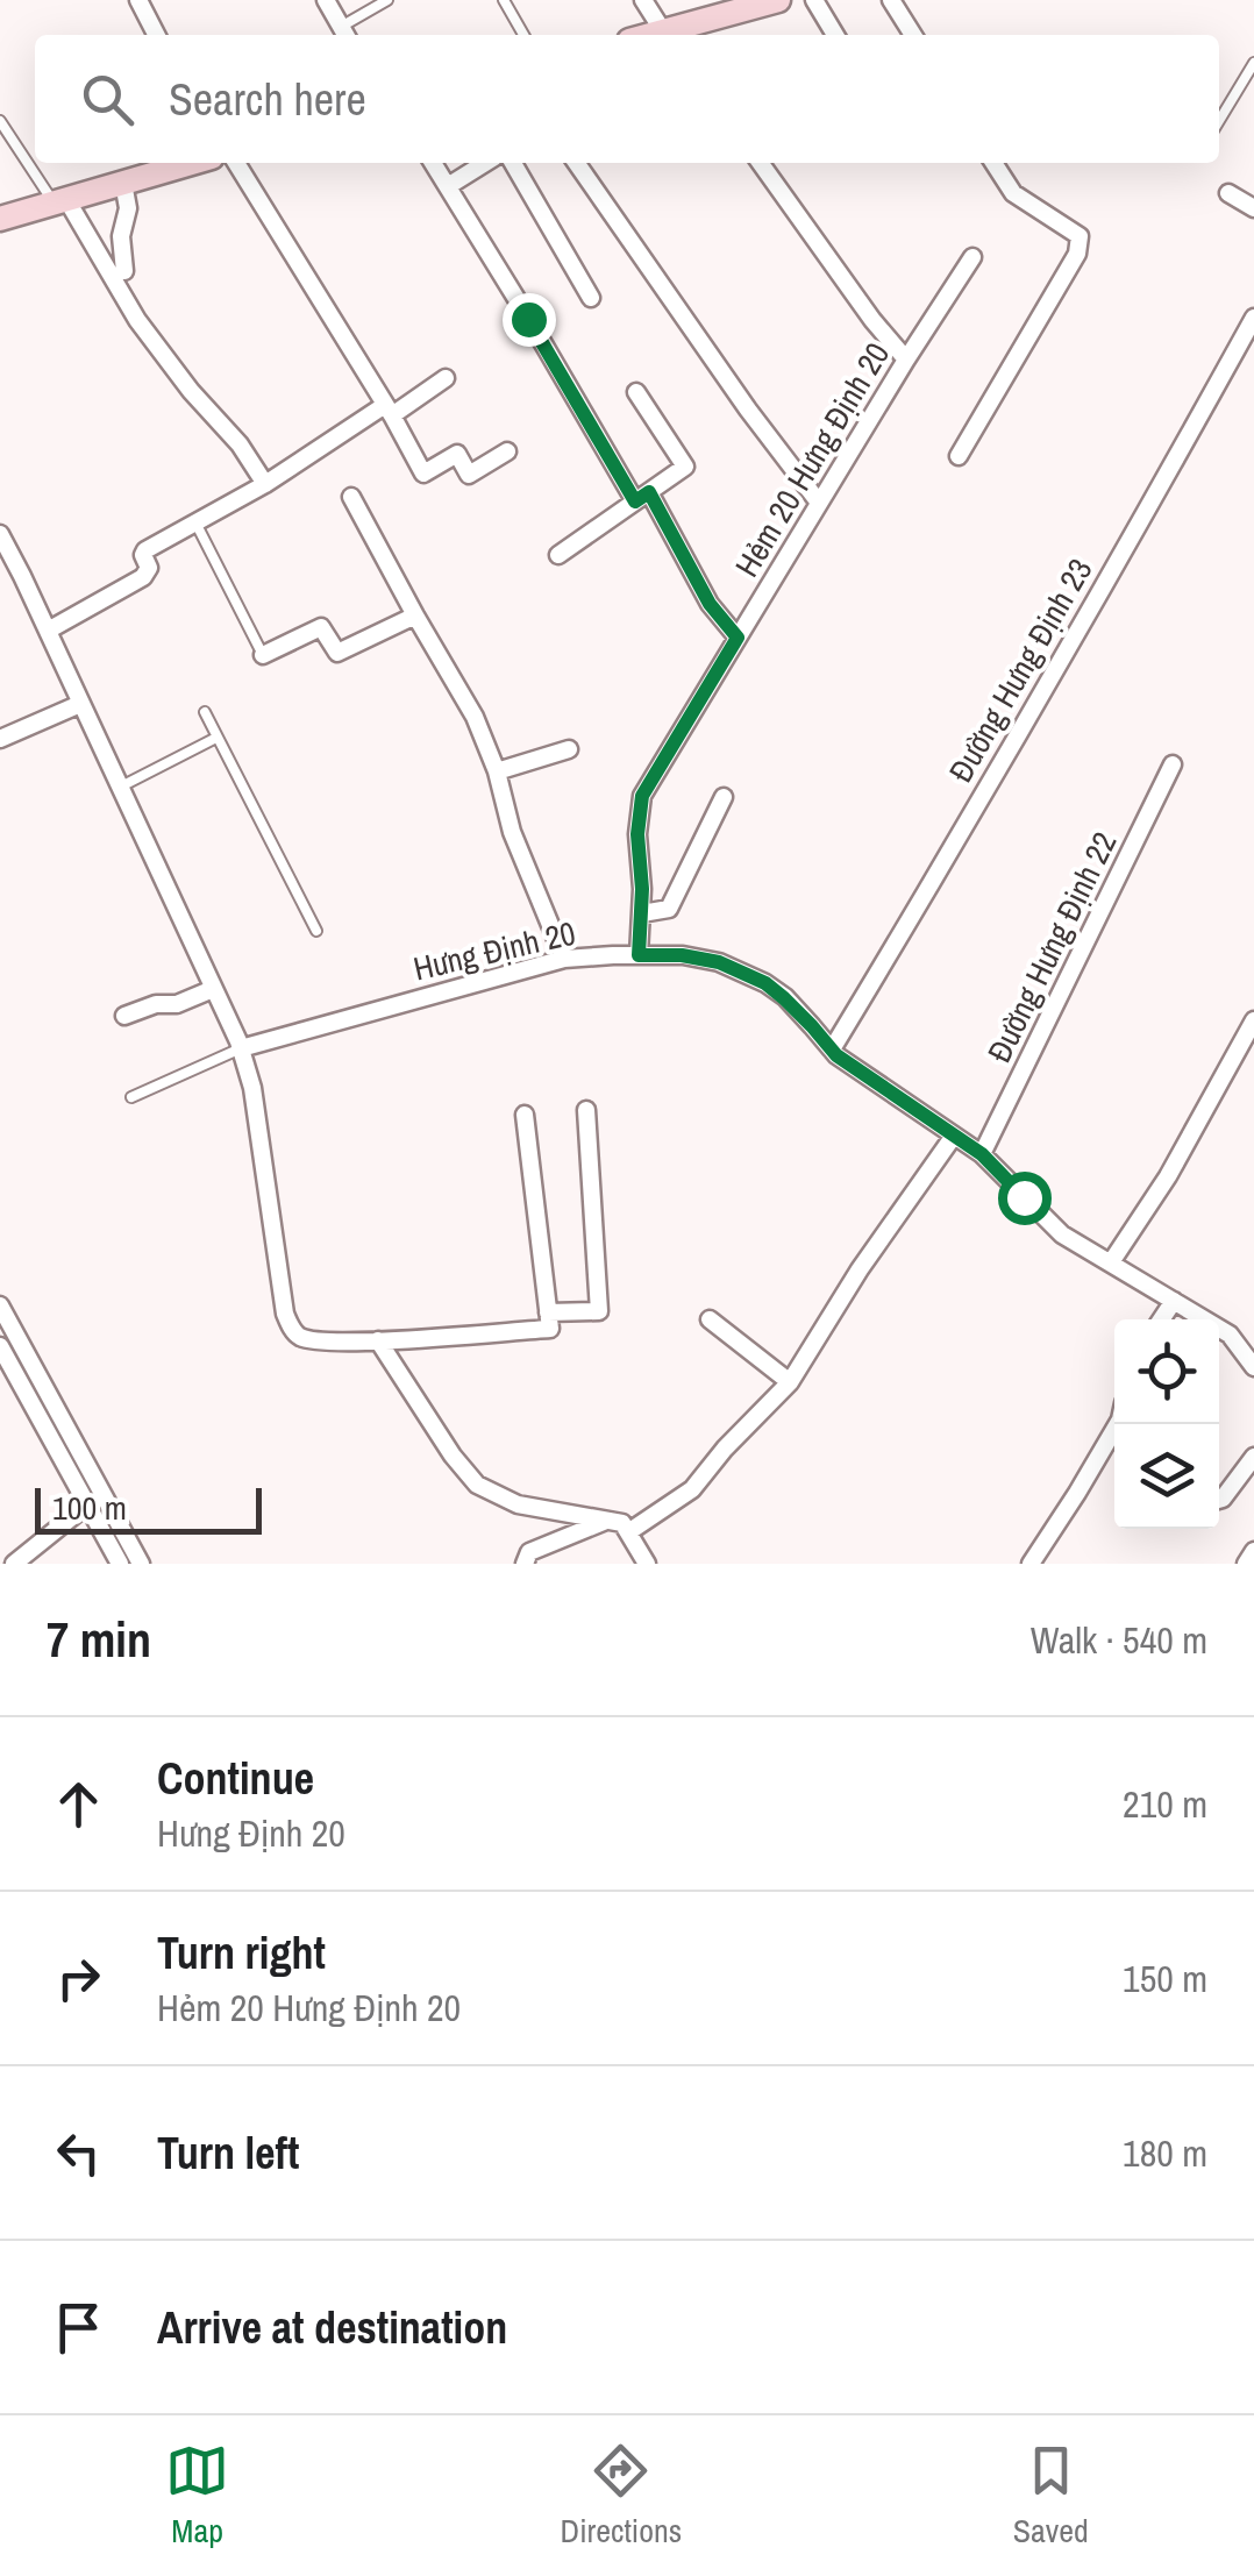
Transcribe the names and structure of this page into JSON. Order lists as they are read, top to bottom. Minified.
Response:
{"streets":{"street":["Hẻm 20 Hưng Định 20","Đường Hưng Định 23","Đường Hưng Định 22","Hưng Định 20"]},"crossings":[["Hẻm 20 Hưng Định 20","Hưng Định 20"],["Đường Hưng Định 23","Hưng Định 20"],["Đường Hưng Định 22","Hưng Định 20"]],"scale_bar":"100 m","page":{"search":"Search here","scale":"100 m","heading":["7 min","Walk · 540 m"],"list":[["Continue","Hưng Định 20","210 m"],["Turn right","Hẻm 20 Hưng Định 20","150 m"],["Turn left","180 m"],"Arrive at destination"],"nav":["Map","Directions","Saved"]}}
